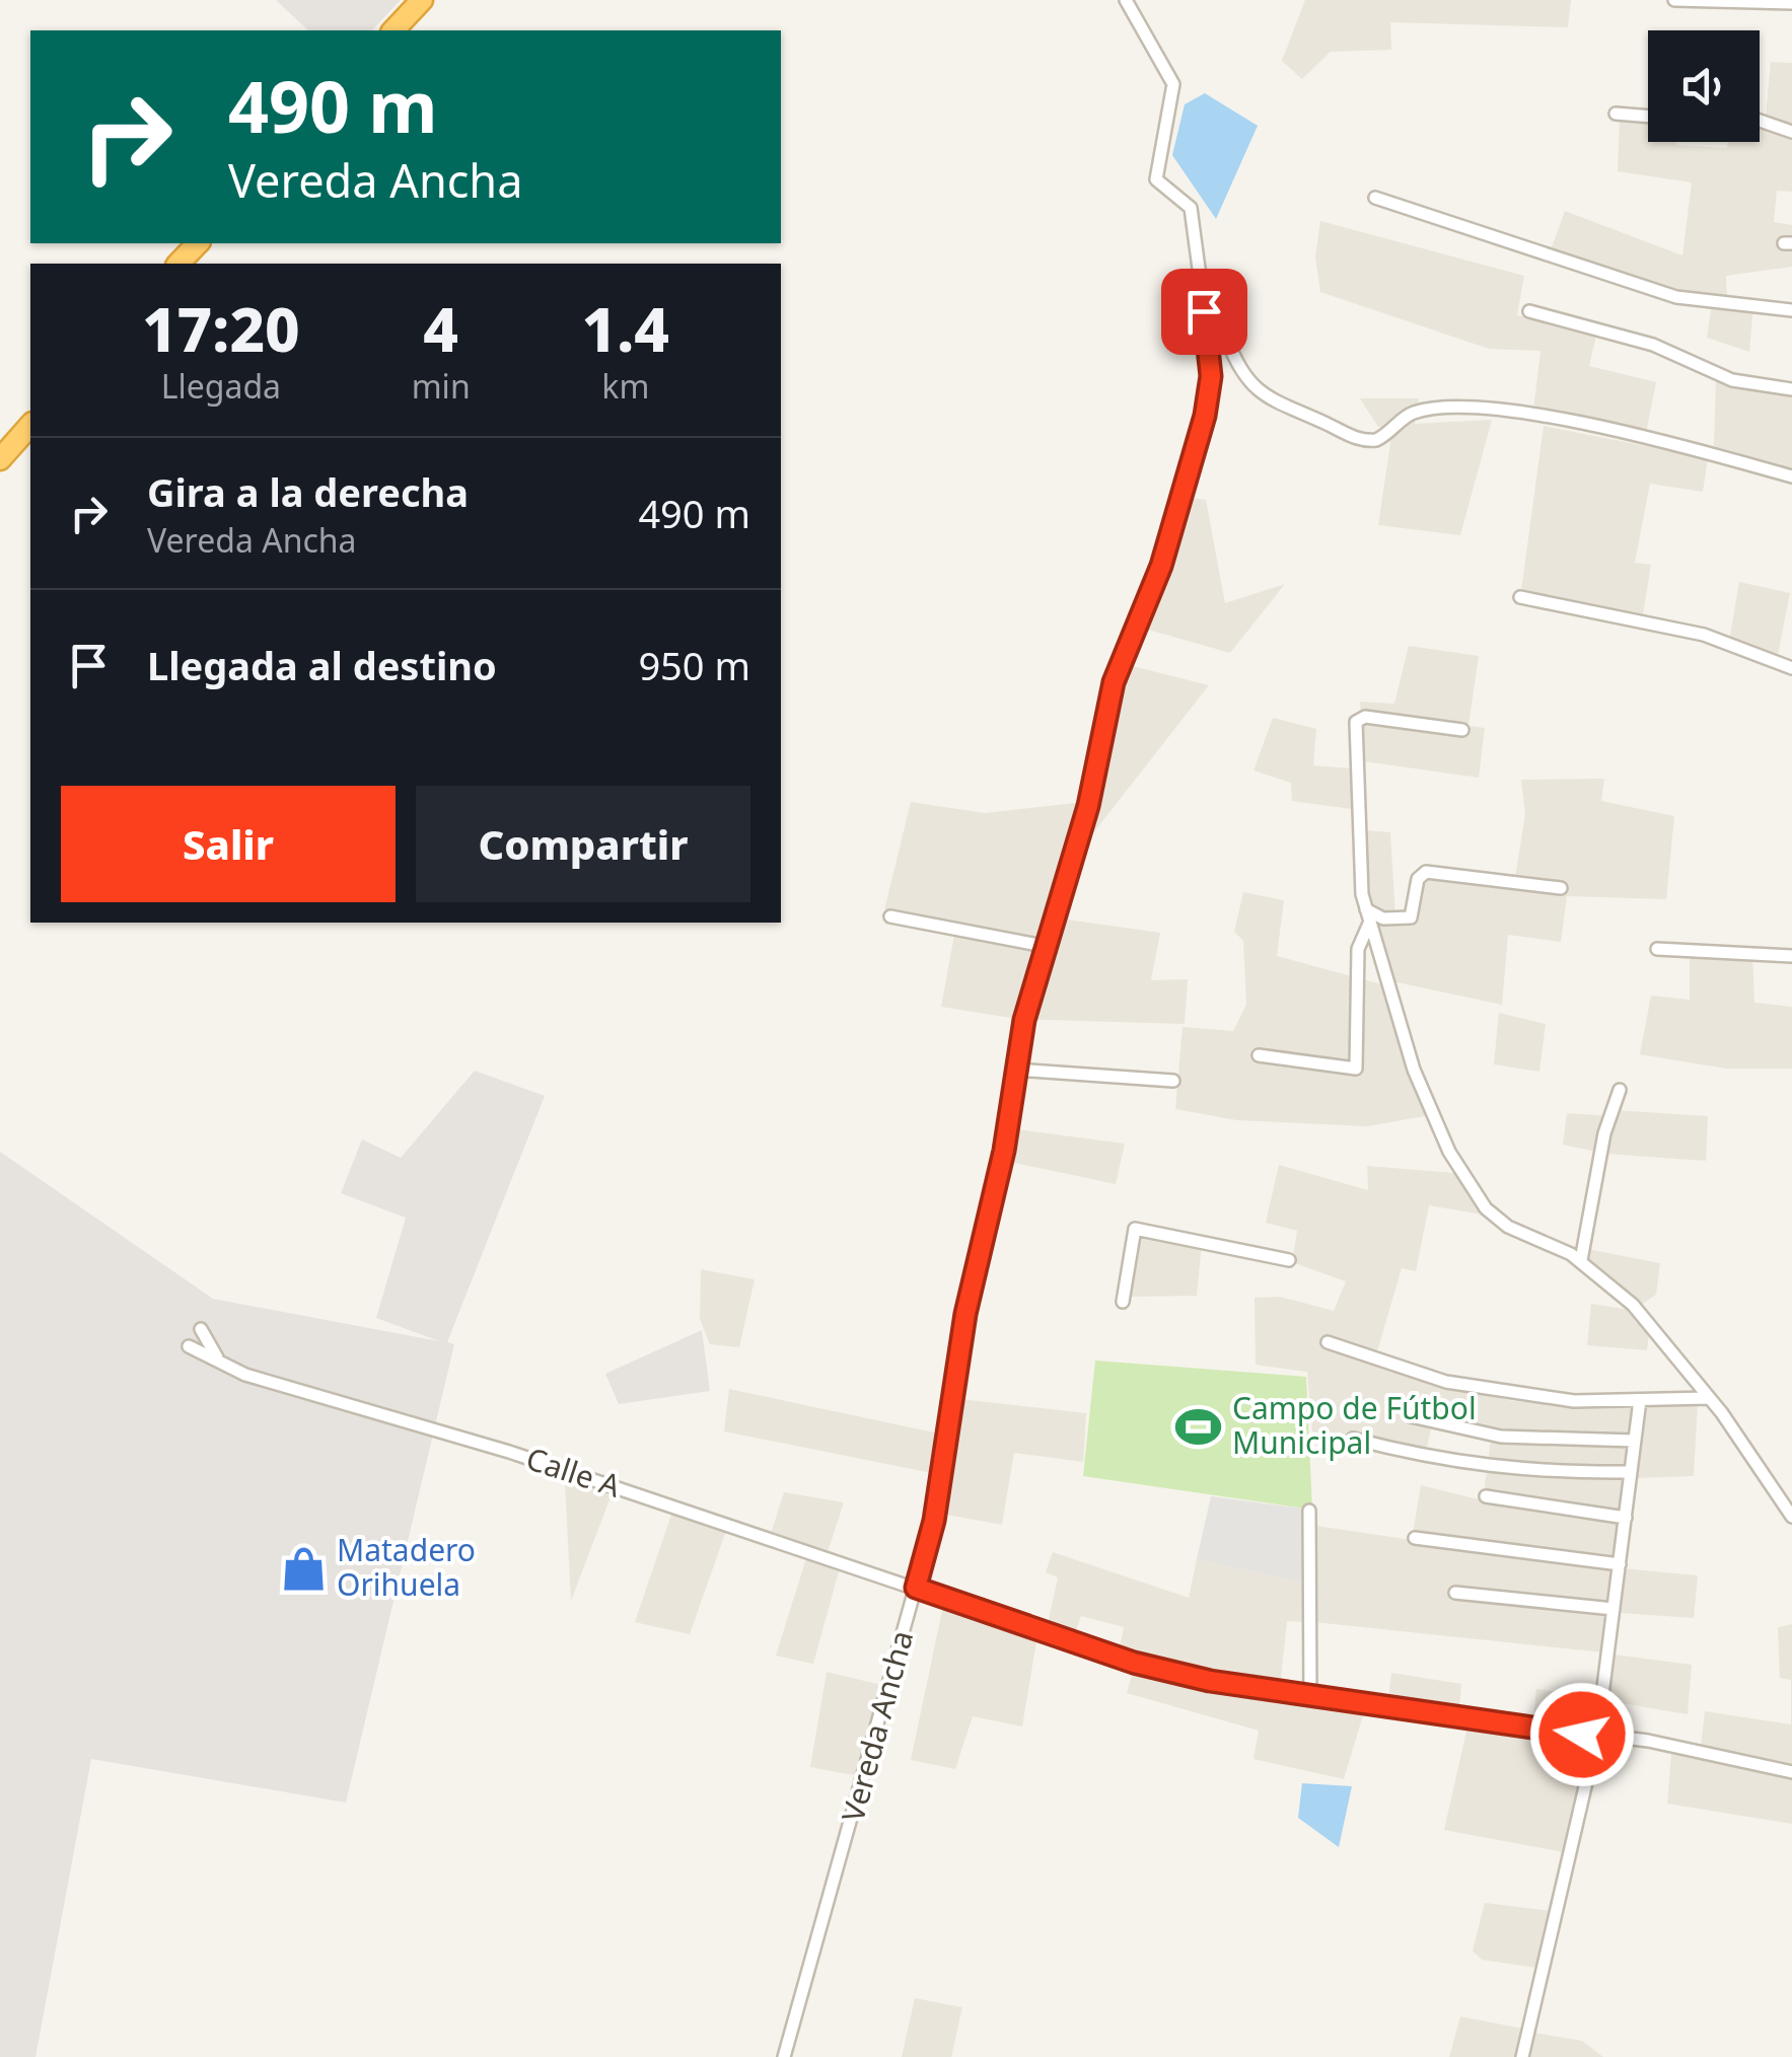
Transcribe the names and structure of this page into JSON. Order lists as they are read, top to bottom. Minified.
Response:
{"streets":{"street":["Calle A","Vereda Ancha"]},"crossings":[["Calle A","Vereda Ancha"]],"places":{"sports":["Campo de Fútbol Municipal"],"shop":["Matadero Orihuela"]},"page":{"turn":["490 m","Vereda Ancha"],"eta":["17:20","Llegada","4","min","1.4","km"],"list":[{"name":"Gira a la derecha","note":"Vereda Ancha","value":"490 m"},{"name":"Llegada al destino","value":"950 m"}],"buttons":["Salir","Compartir"]}}
